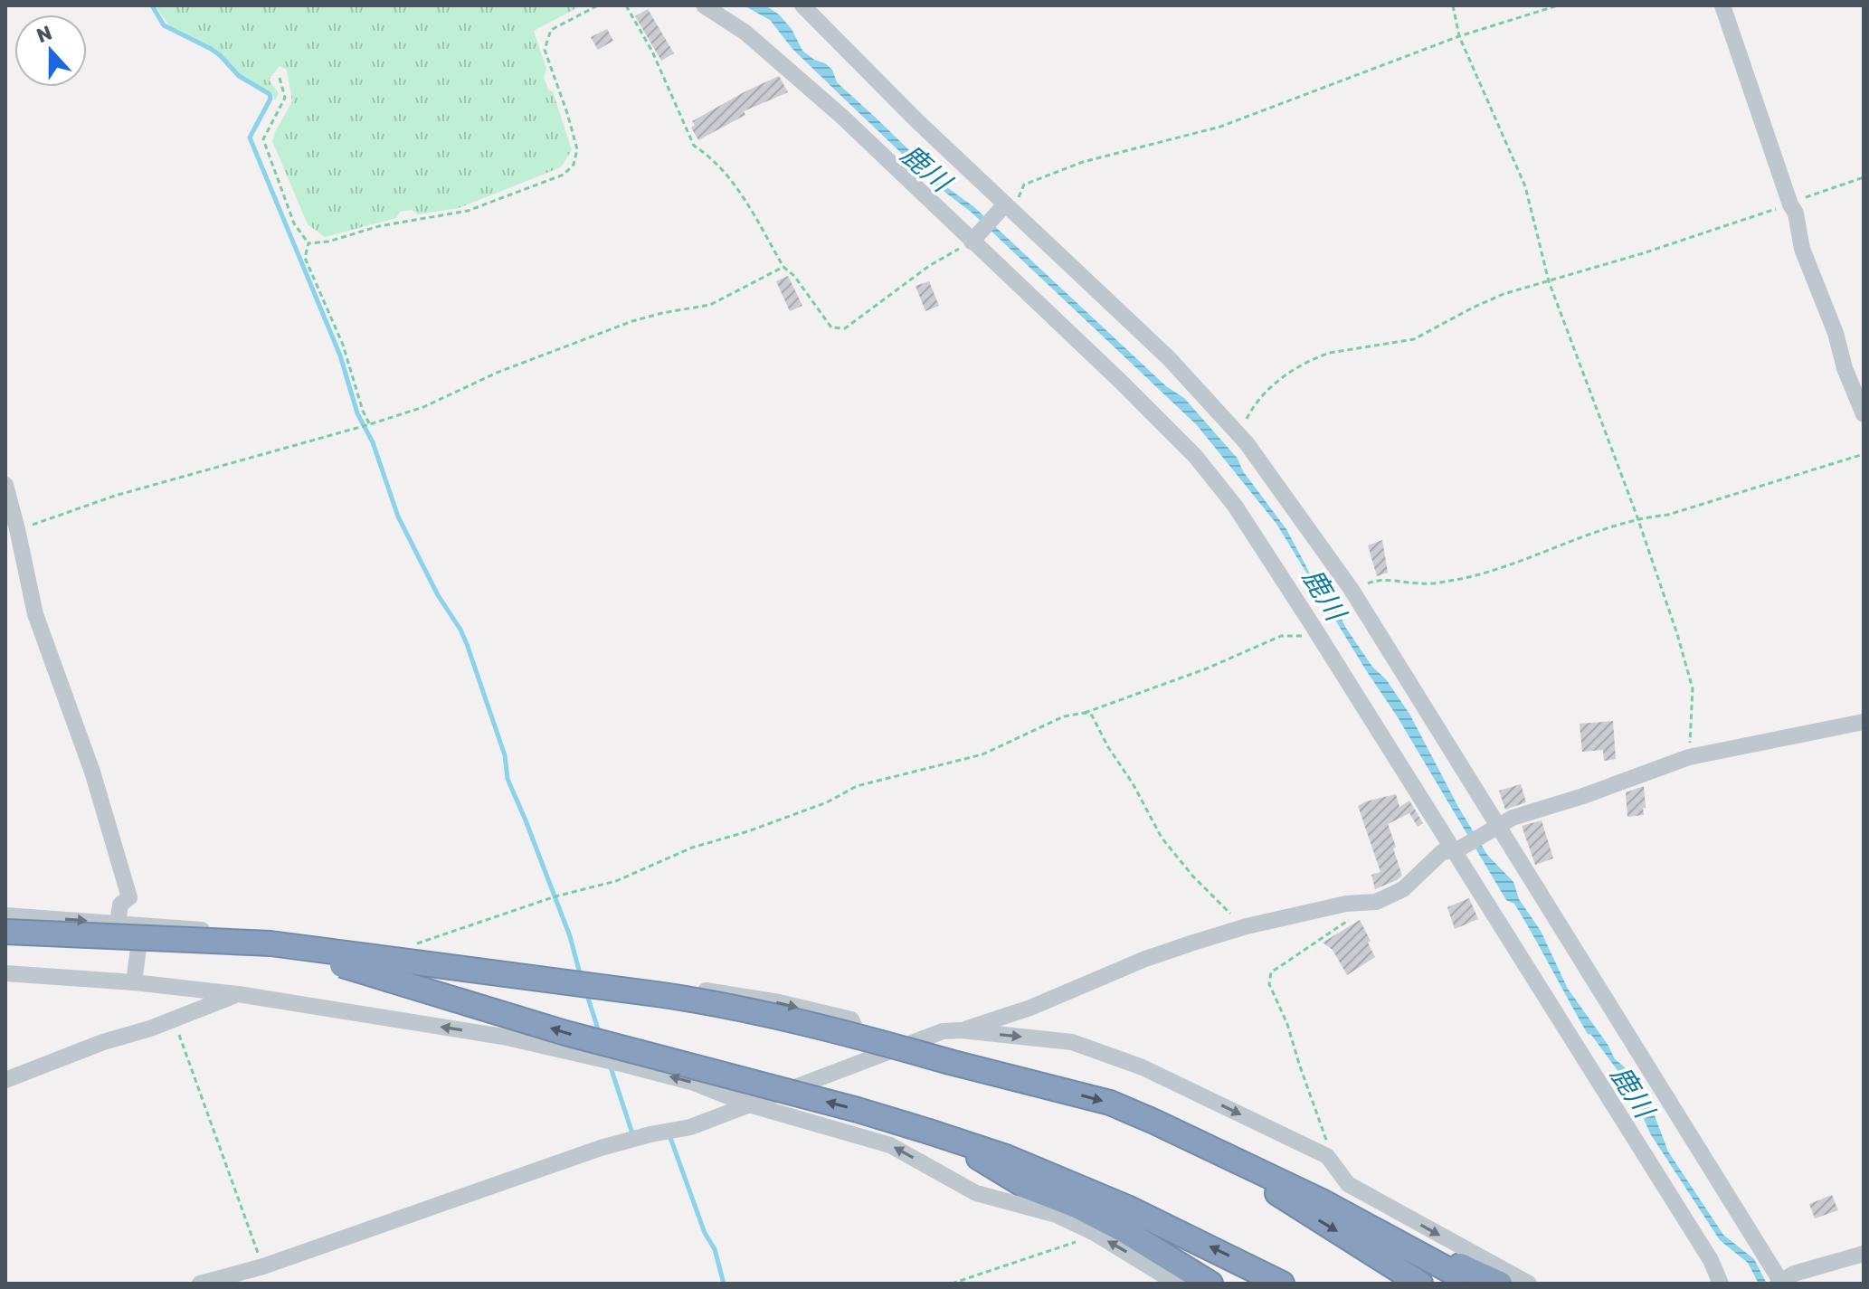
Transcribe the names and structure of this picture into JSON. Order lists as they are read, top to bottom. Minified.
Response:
{"water":["鹿川"],"north":"top"}
